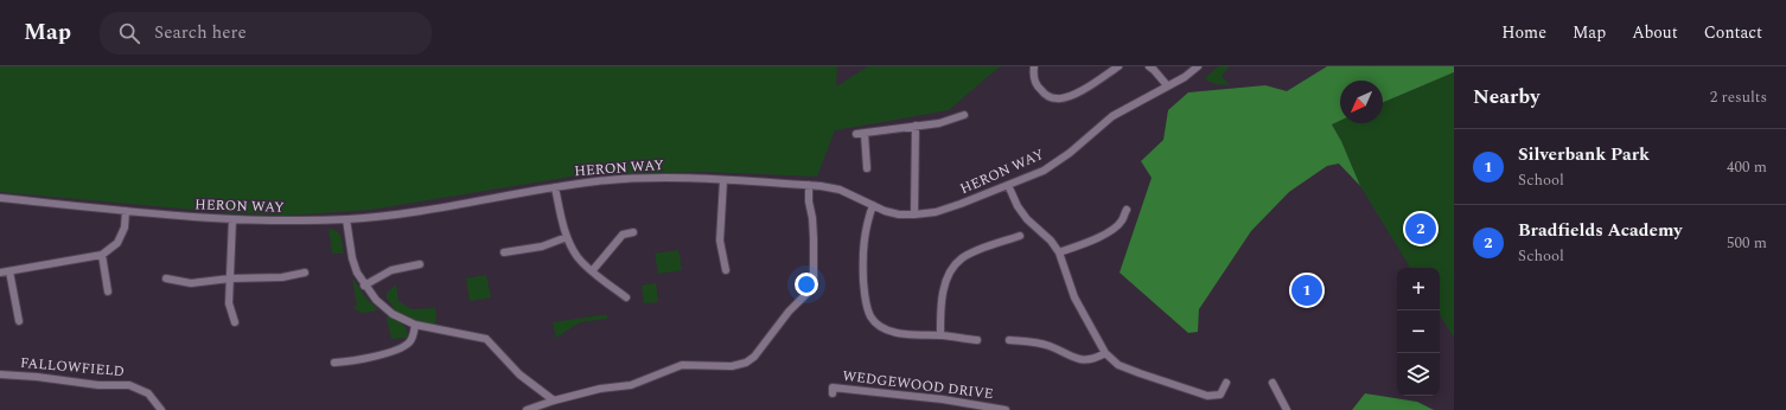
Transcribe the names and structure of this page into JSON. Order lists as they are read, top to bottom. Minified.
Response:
{"streets":{"street":["HERON WAY","FALLOWFIELD","WEDGEWOOD DRIVE"]},"north":"bottom left","page":{"header":"Map","search":"Search here","nav":["Home","Map","About","Contact"],"heading":["Nearby","2 results"],"list":[{"mark":"1","name":"Silverbank Park","note":"School","value":"400 m"},{"mark":"2","name":"Bradfields Academy","note":"School","value":"500 m"}],"pins":["2","1"],"map_buttons":["+","−"]}}
